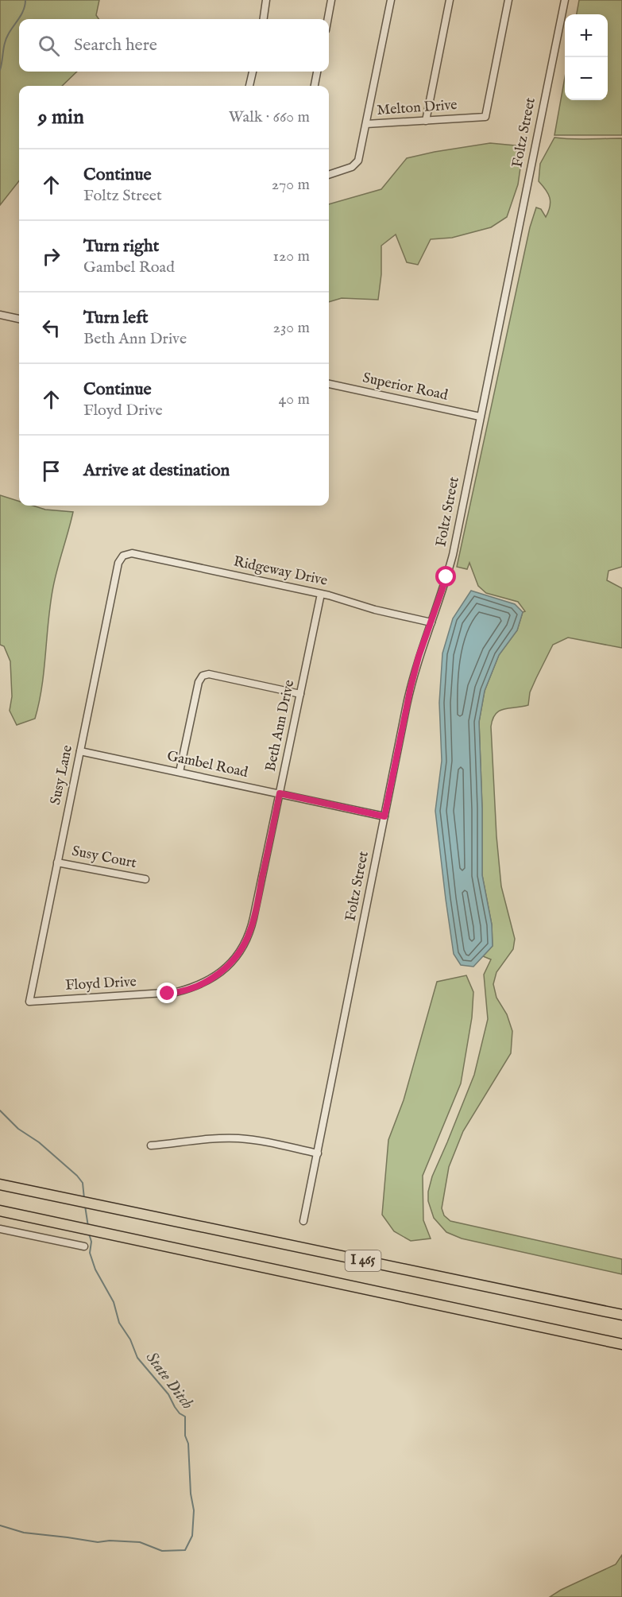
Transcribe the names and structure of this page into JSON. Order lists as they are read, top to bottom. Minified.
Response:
{"streets":{"highway":["I 465"],"street":["Melton Drive","Foltz Street","Superior Road","Ridgeway Drive","Beth Ann Drive","Gambel Road","Susy Lane","Susy Court","Floyd Drive"]},"crossings":[["Foltz Street","Superior Road"],["Foltz Street","Ridgeway Drive"],["Foltz Street","Gambel Road"],["Ridgeway Drive","Beth Ann Drive"],["Ridgeway Drive","Susy Lane"],["Beth Ann Drive","Gambel Road"],["Beth Ann Drive","Floyd Drive"],["Gambel Road","Susy Lane"],["Susy Lane","Susy Court"],["Susy Lane","Floyd Drive"]],"water":["State Ditch"],"page":{"map_buttons":["+","−"],"search":"Search here","heading":["9 min","Walk · 660 m"],"list":[["Continue","Foltz Street","270 m"],["Turn right","Gambel Road","120 m"],["Turn left","Beth Ann Drive","230 m"],["Continue","Floyd Drive","40 m"],"Arrive at destination"]}}
